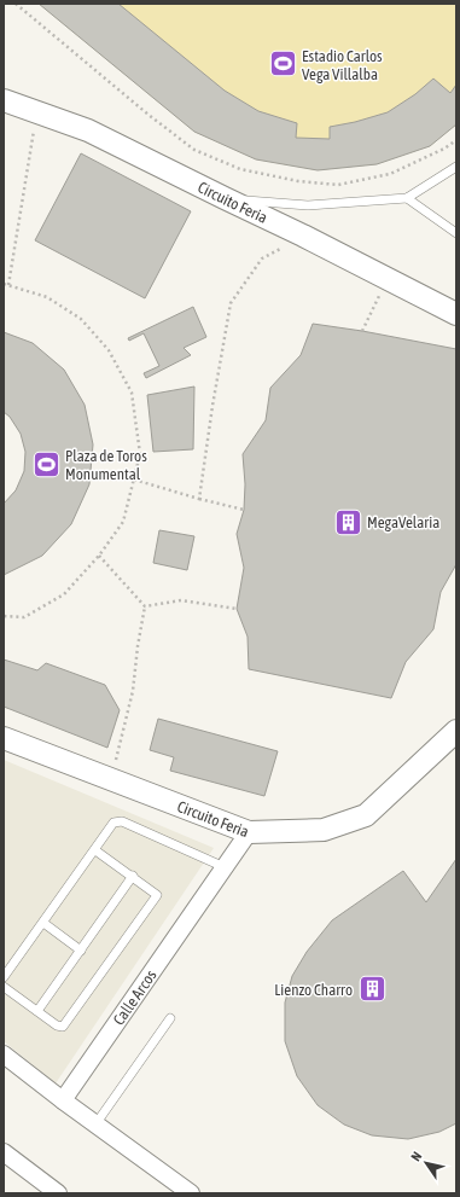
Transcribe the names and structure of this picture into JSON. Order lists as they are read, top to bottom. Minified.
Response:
{"streets":{"street":["Circuito Feria","Calle Arcos"]},"crossings":[["Circuito Feria","Calle Arcos"]],"places":{"sports":["Estadio Carlos Vega Villalba","Plaza de Toros Monumental"],"building":["MegaVelaria","Lienzo Charro"]},"north":"top left"}
